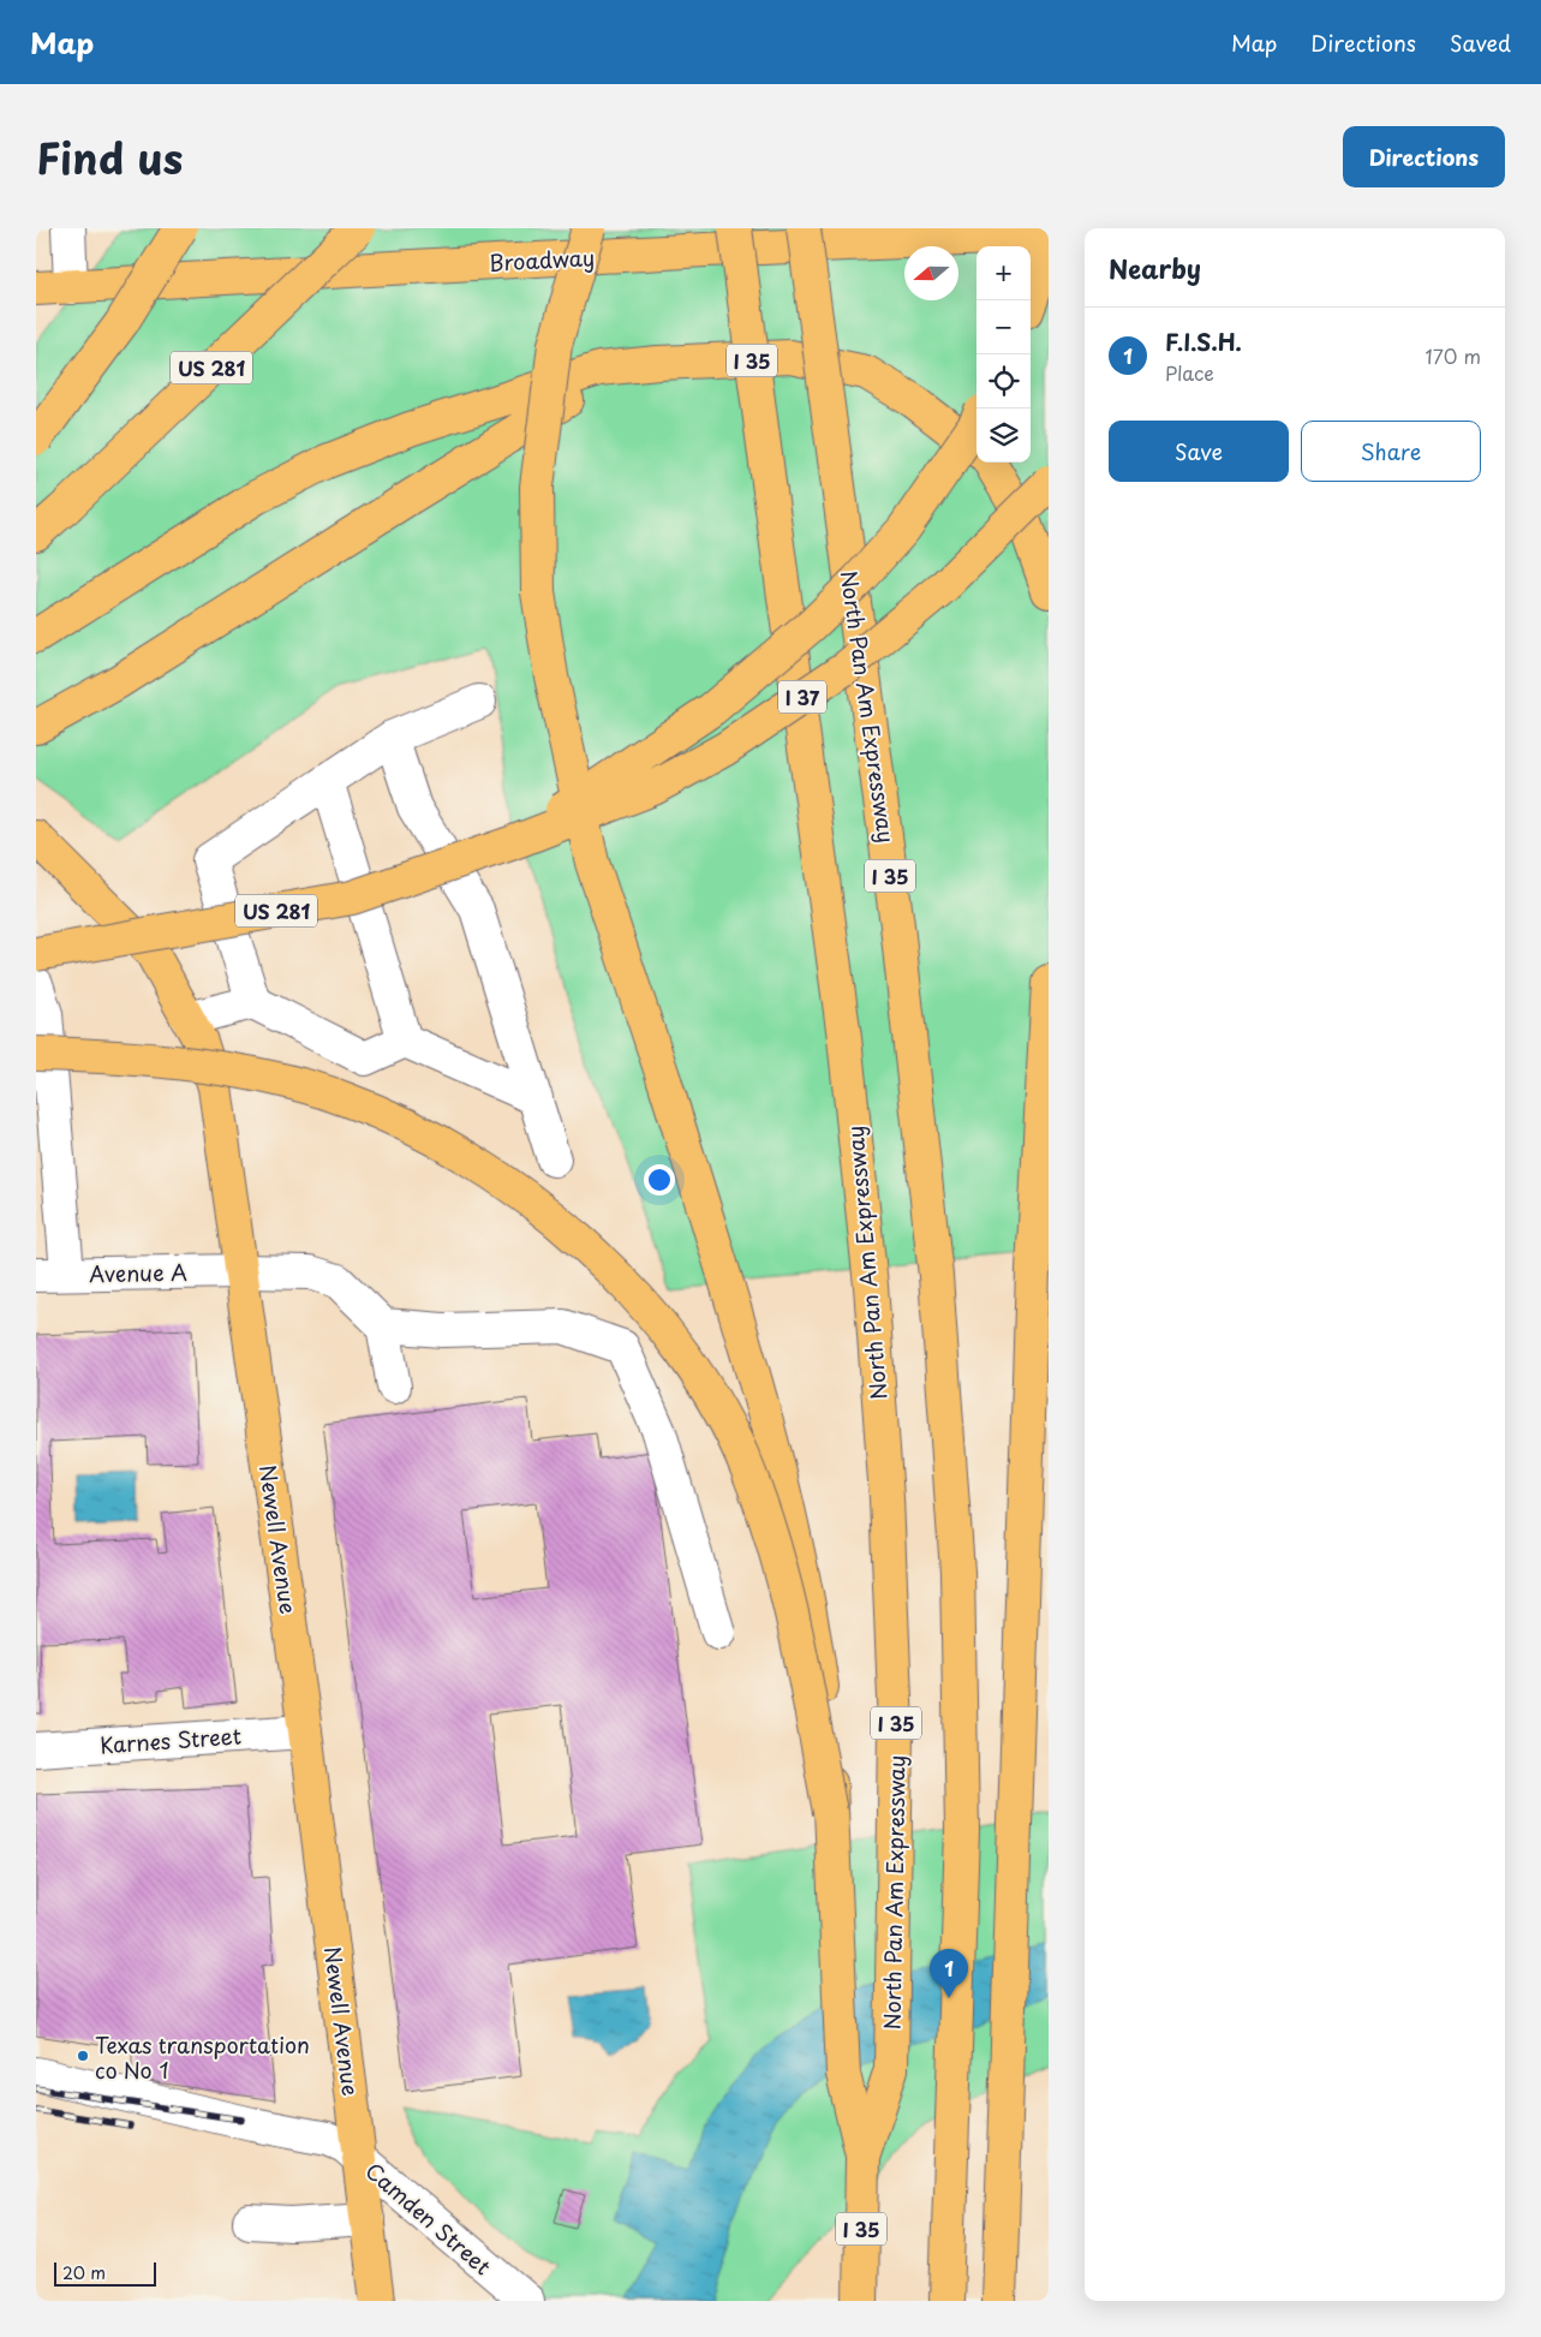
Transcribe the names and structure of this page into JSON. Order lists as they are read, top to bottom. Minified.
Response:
{"streets":{"main road":["Broadway","I 35","US 281","I 37","North Pan Am Expressway","Newell Avenue"],"street":["Avenue A","Karnes Street","Camden Street"]},"crossings":[["US 281","I 37"],["Avenue A","Newell Avenue"],["Newell Avenue","Karnes Street"],["Newell Avenue","Camden Street"]],"places":["Texas transportation co No 1"],"scale_bar":"20 m","north":"left","page":{"header":"Map","nav":["Map","Directions","Saved"],"title":"Find us","buttons":["Directions",["Save","Share"]],"heading":"Nearby","map_buttons":["+","−"],"list":[{"mark":"1","name":"F.I.S.H.","note":"Place","value":"170 m"}],"pins":"1","scale":"20 m"}}
